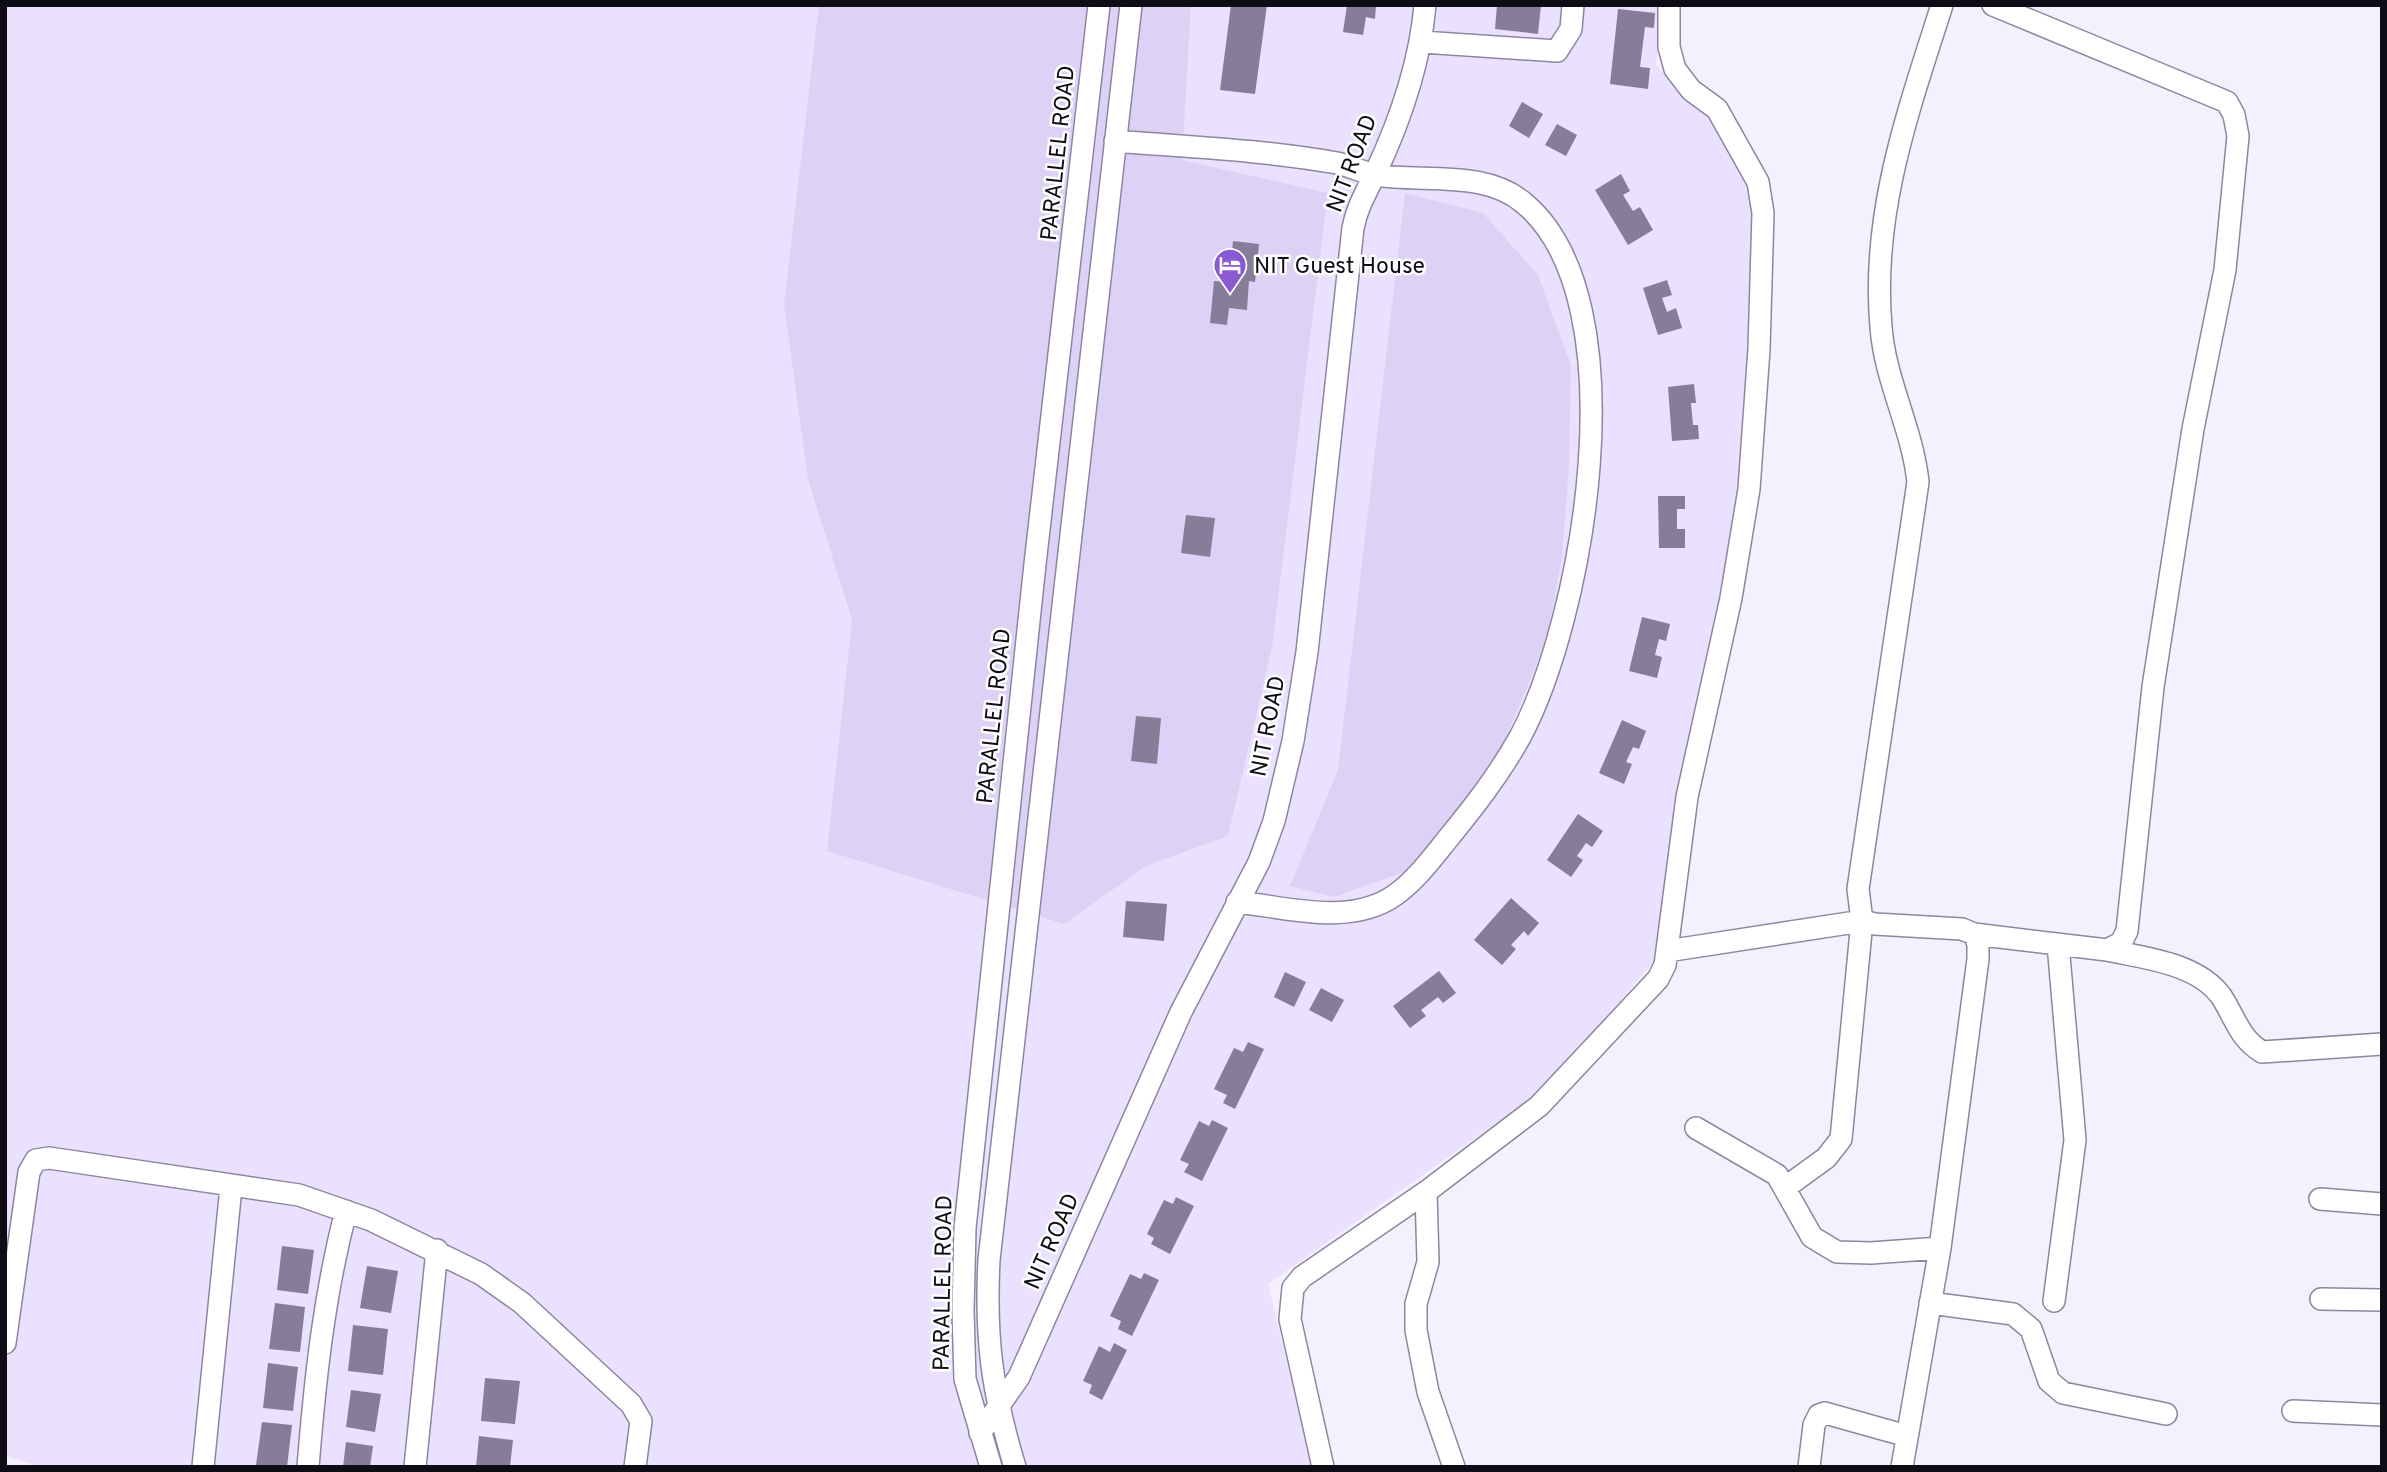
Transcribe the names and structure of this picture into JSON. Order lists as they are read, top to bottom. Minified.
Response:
{"streets":{"street":["PARALLEL ROAD","NIT ROAD"]},"crossings":[["PARALLEL ROAD","NIT ROAD"]],"places":{"hotel":["NIT Guest House"]}}
